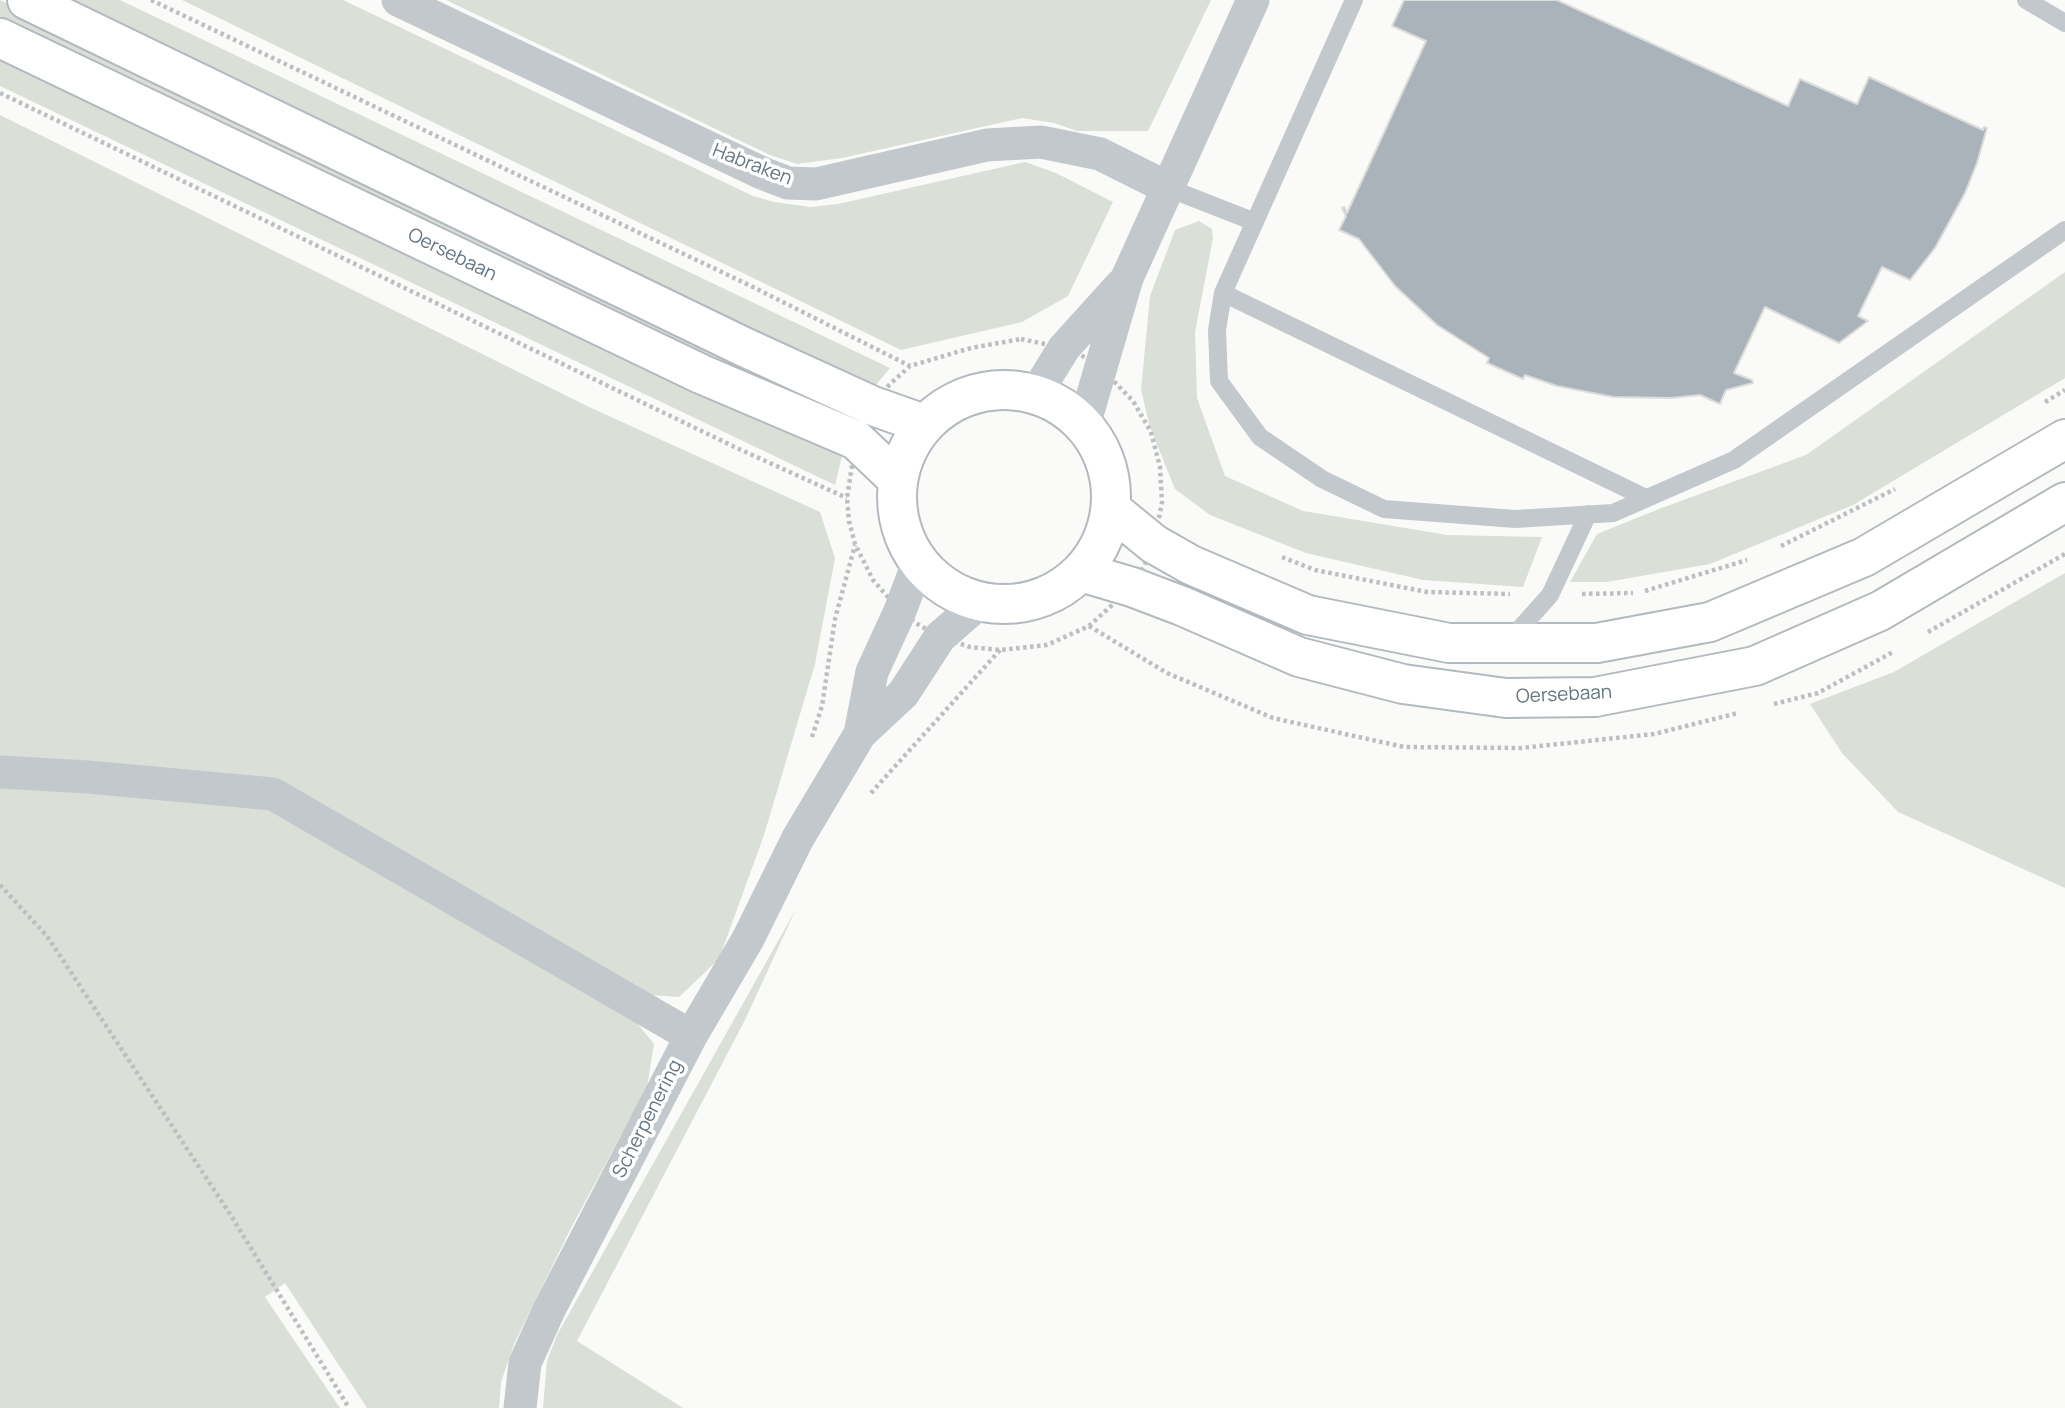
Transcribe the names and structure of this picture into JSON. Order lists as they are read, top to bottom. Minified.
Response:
{"streets":{"main road":["Oersebaan"],"street":["Habraken","Scherpenering"]},"crossings":[["Oersebaan","Scherpenering"]]}
